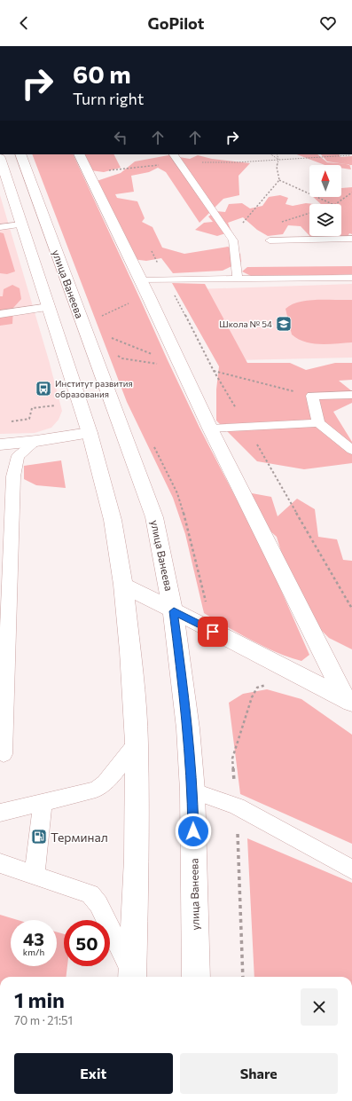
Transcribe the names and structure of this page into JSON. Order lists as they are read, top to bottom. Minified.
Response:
{"streets":{"main road":["улица Ванеева"]},"places":{"school or university":["Школа № 54"],"bus stop":["Институт развития образования"],"fuel station":["Терминал"]},"north":"top","page":{"header":"GoPilot","turn":["60 m","Turn right"],"speed":"43 km/h","limit":"50","heading":["1 min","70 m · 21:51"],"buttons":["Exit","Share"]}}
